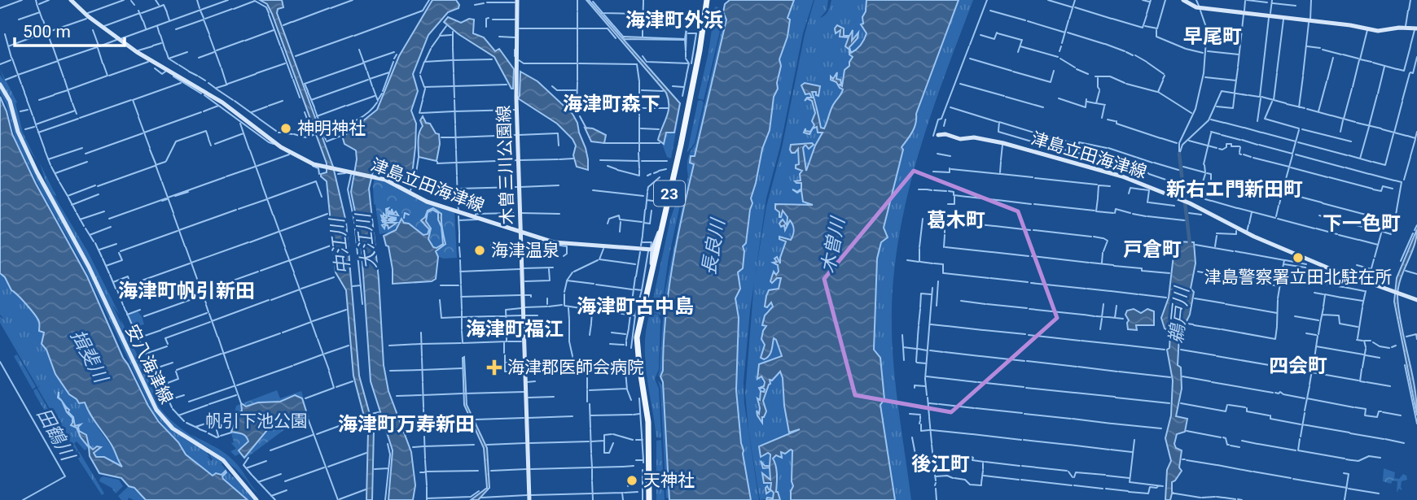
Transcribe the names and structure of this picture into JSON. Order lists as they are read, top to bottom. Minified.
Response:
{"streets":{"main road":["津島立田海津線","木曽三川公園線","23","安八海津線"]},"crossings":[["津島立田海津線","木曽三川公園線"]],"districts":["海津町外浜","早尾町","海津町森下","新右エ門新田町","葛木町","下一色町","戸倉町","海津町帆引新田","海津町古中島","海津町福江","四会町","海津町万寿新田","後江町"],"water":["大江川","木曽川","中江川","長良川","鵜戸川","揖斐川","田鶴川"],"parks":["帆引下池公園"],"places":{"other":["神明神社","海津温泉","津島警察署立田北駐在所","天神社"],"health":["海津郡医師会病院"]},"scale_bar":"500 m"}
